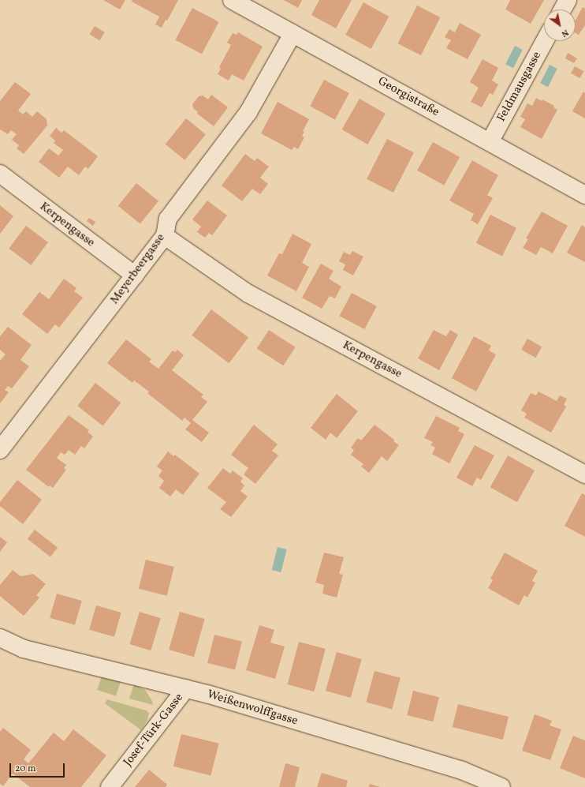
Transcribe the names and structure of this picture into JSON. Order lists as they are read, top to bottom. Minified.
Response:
{"streets":{"street":["Feldmausgasse","Georgistraße","Kerpengasse","Meyerbeergasse","Weißenwolffgasse","Josef-Türk-Gasse"]},"crossings":[["Feldmausgasse","Georgistraße"],["Georgistraße","Meyerbeergasse"],["Kerpengasse","Meyerbeergasse"],["Weißenwolffgasse","Josef-Türk-Gasse"]],"scale_bar":"20 m","north":"bottom right"}
